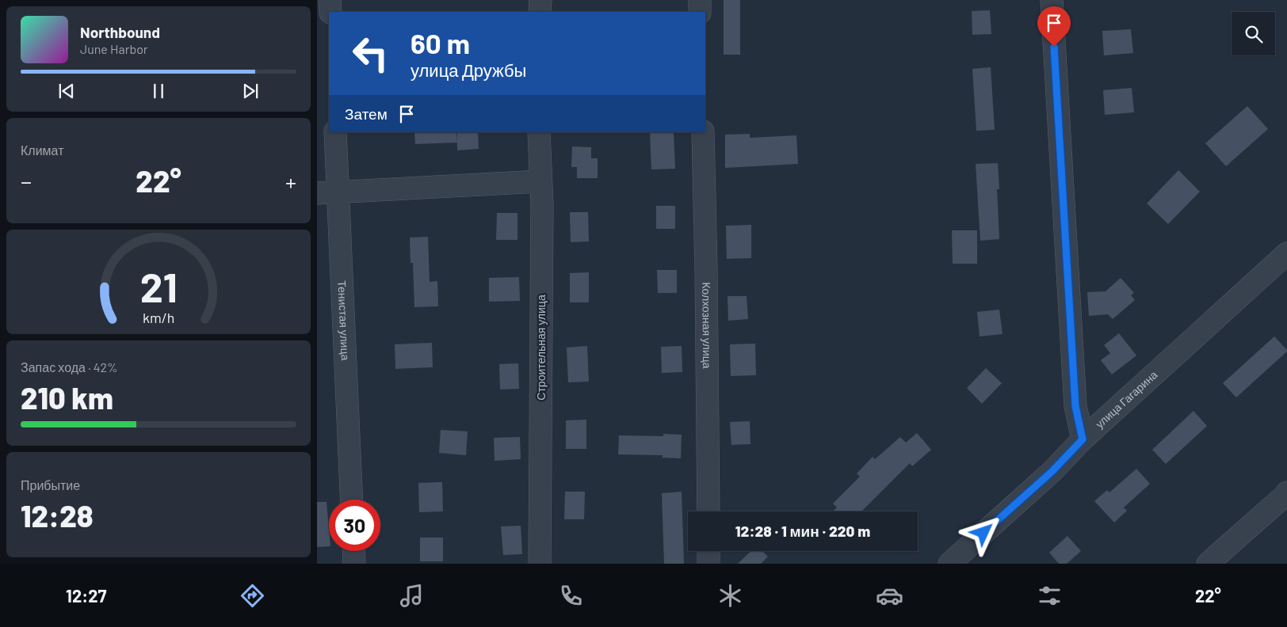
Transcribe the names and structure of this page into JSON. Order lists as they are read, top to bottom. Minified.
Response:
{"streets":{"street":["Тенистая улица","Колхозная улица","Строительная улица","улица Гагарина"]},"page":{"turn":["60 m","улица Дружбы"],"song":["Northbound","June Harbor"],"then":"Затем","tile":["Климат",["Запас хода · 42%","210 km"],["Прибытие","12:28"]],"heat":["−","22°","+"],"limit":"30","trip":"12:28 · 1 мин · 220 m","tabs":["12:27","22°"],"gauge":["21","km/h"]}}
